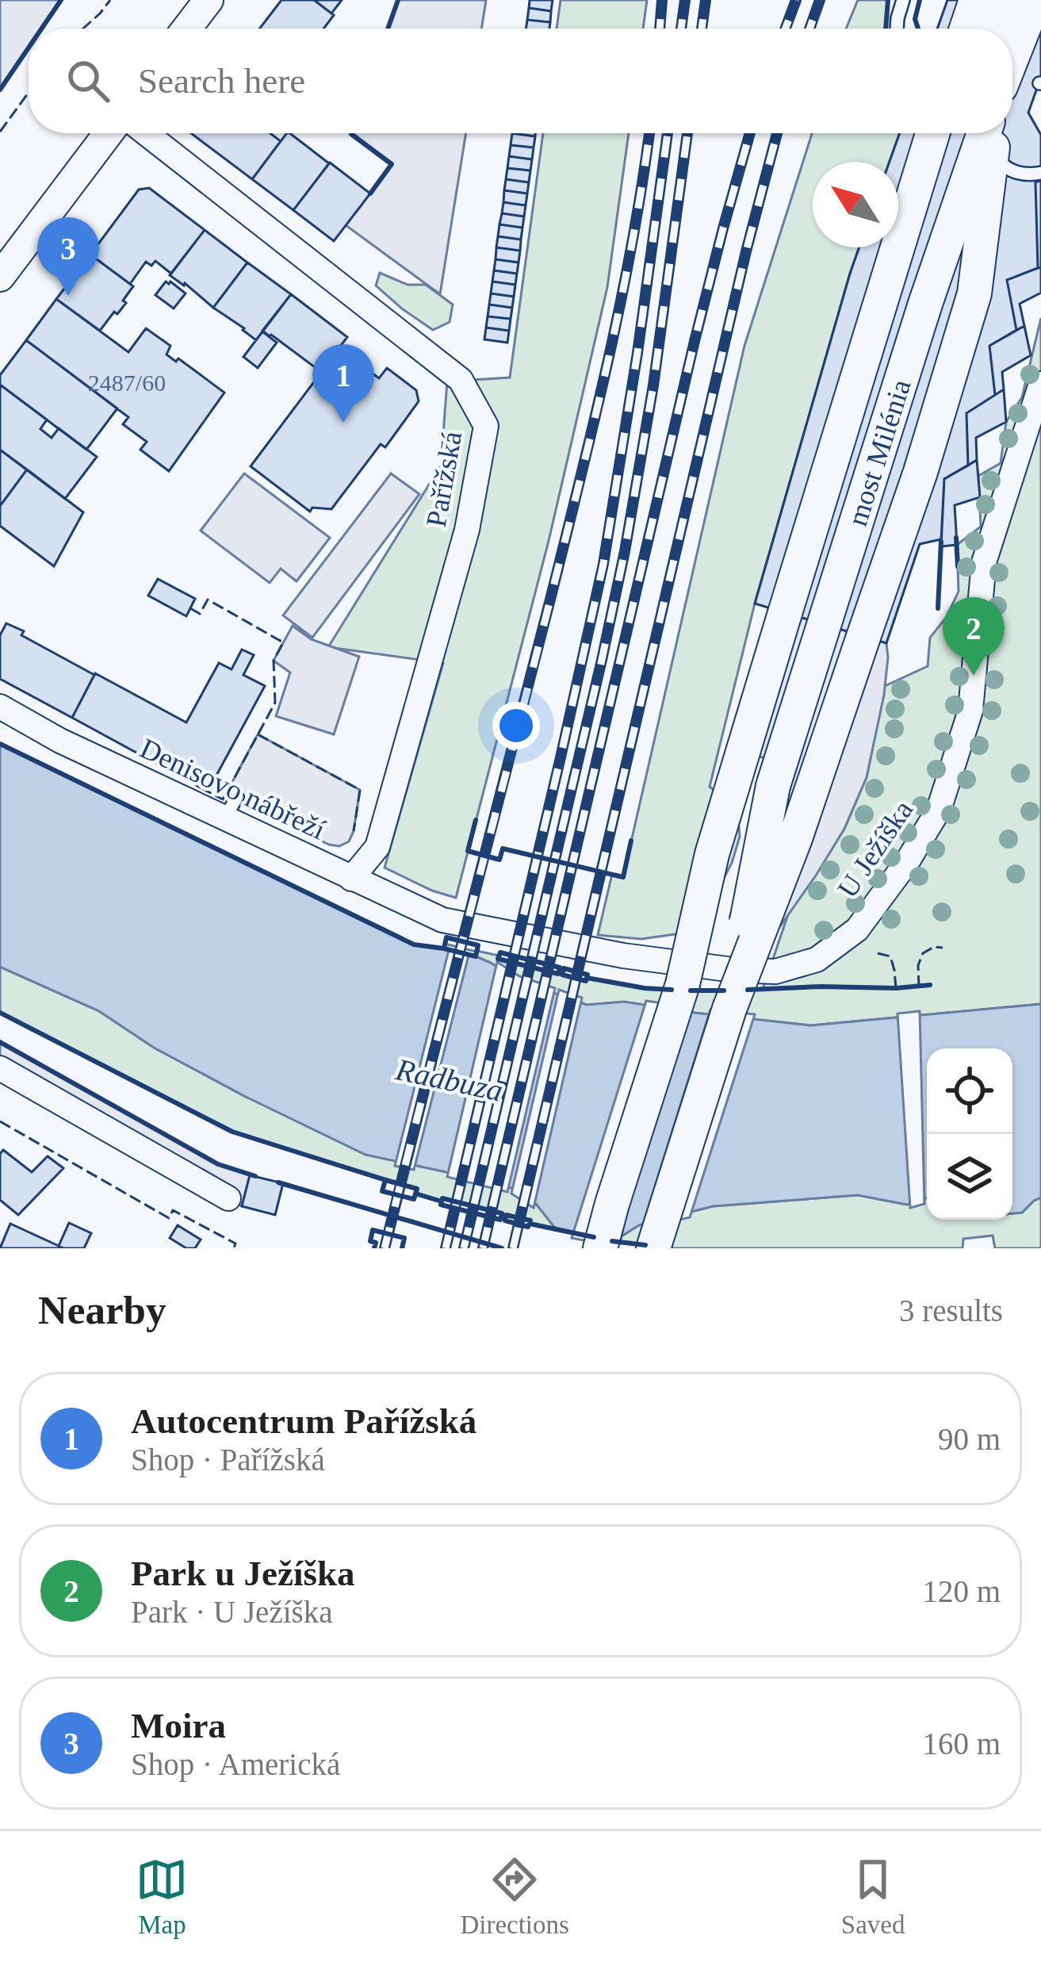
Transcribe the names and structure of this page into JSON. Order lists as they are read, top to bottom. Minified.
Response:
{"streets":{"main road":["most Milénia"],"street":["Pařížská","Denisovo nábřeží","U Ježíška"]},"crossings":[["Pařížská","Denisovo nábřeží"],["Denisovo nábřeží","U Ježíška"]],"water":["Radbuza"],"house_numbers":["2487/60"],"north":"top left","page":{"search":"Search here","pins":["3","1","2"],"heading":["Nearby","3 results"],"list":[{"mark":"1","name":"Autocentrum Pařížská","note":"Shop · Pařížská","value":"90 m"},{"mark":"2","name":"Park u Ježíška","note":"Park · U Ježíška","value":"120 m"},{"mark":"3","name":"Moira","note":"Shop · Americká","value":"160 m"}],"nav":["Map","Directions","Saved"]}}
